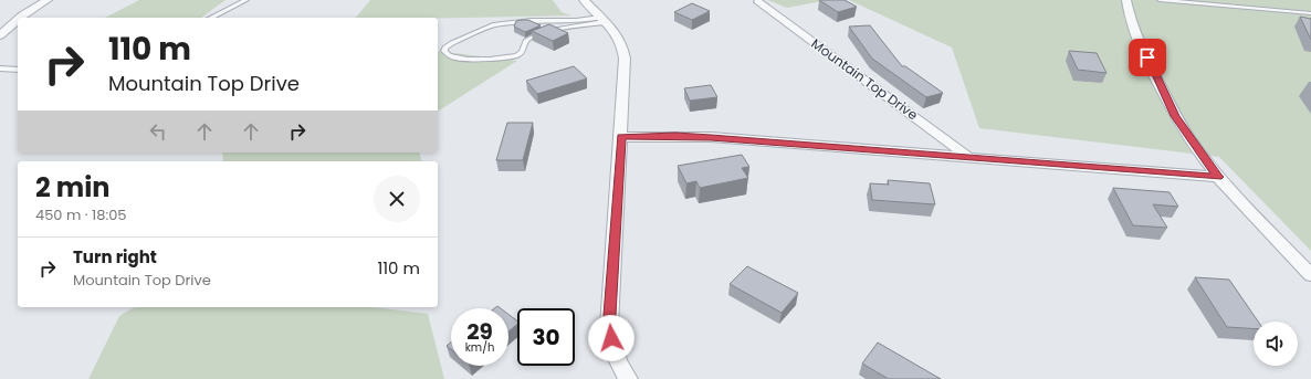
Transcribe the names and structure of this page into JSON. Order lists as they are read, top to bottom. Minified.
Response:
{"streets":{"street":["Mountain Top Drive"]},"page":{"turn":["110 m","Mountain Top Drive"],"heading":["2 min","450 m · 18:05"],"list":[{"name":"Turn right","note":"Mountain Top Drive","value":"110 m"}],"speed":"29 km/h","limit":"30"}}
